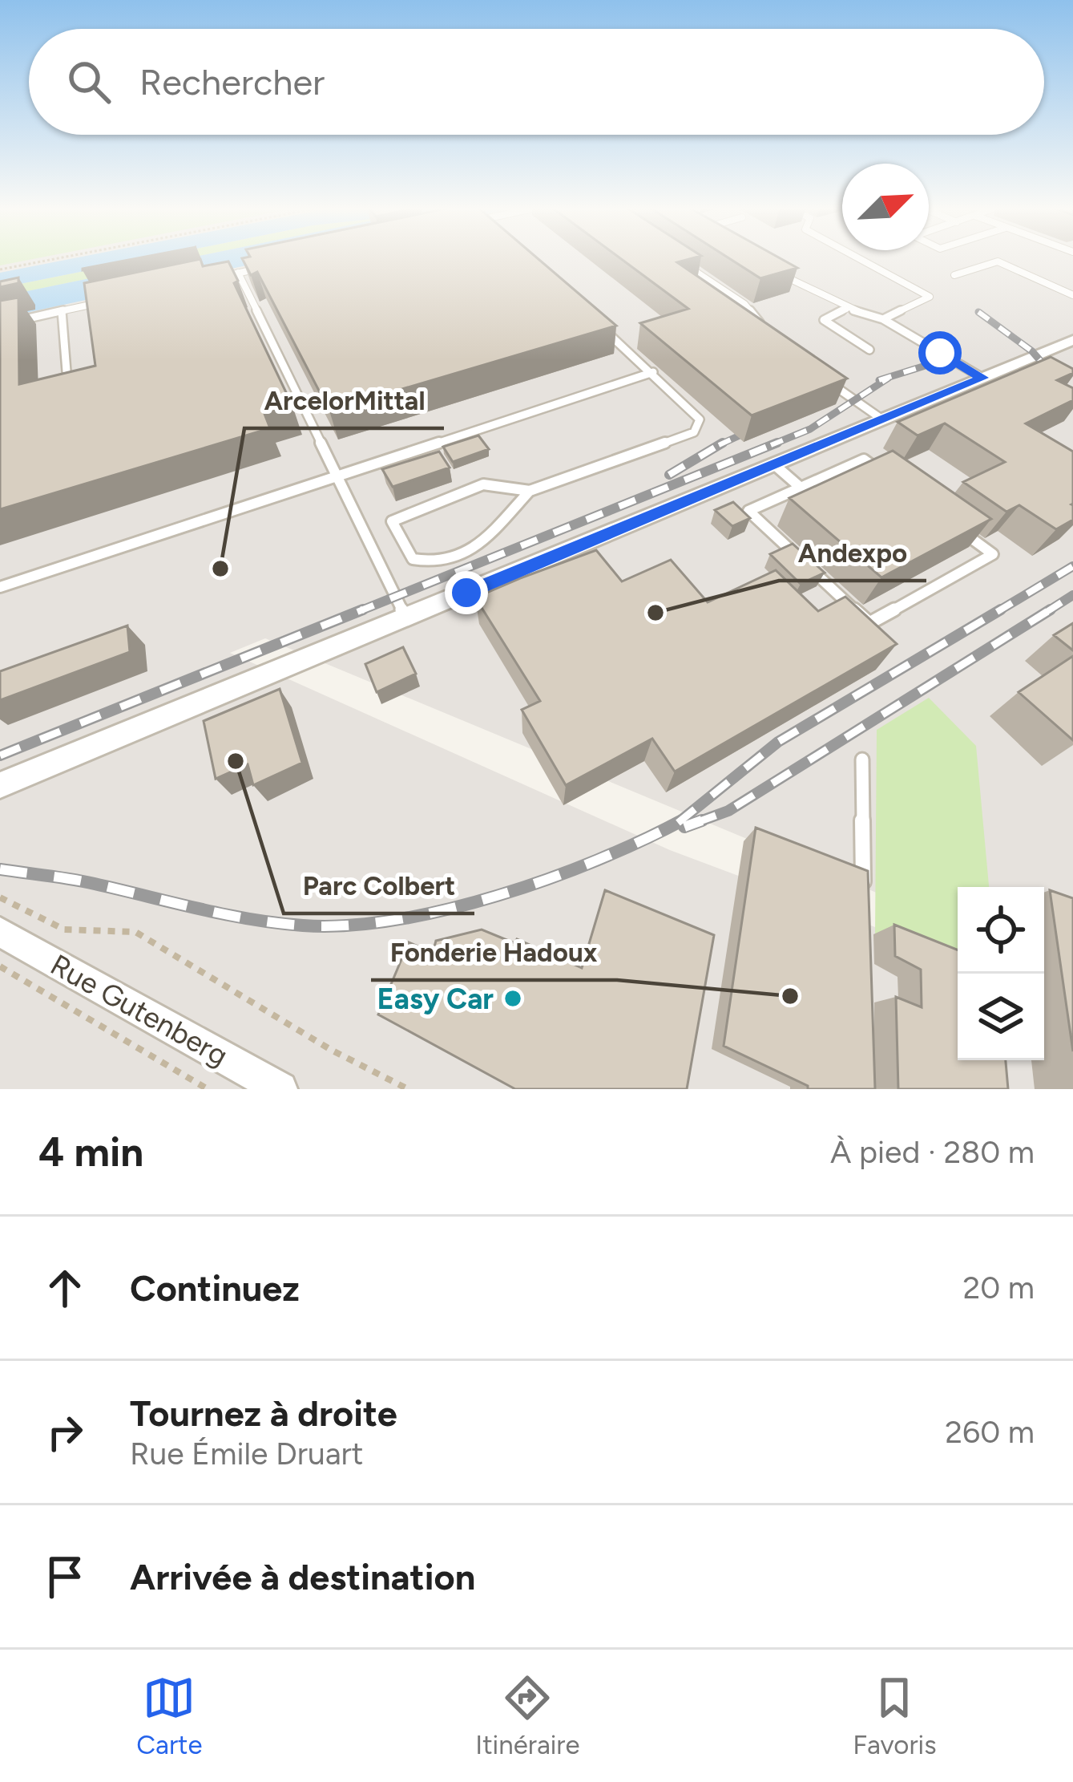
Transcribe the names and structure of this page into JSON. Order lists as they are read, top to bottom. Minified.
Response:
{"streets":{"street":["Rue Gutenberg"]},"places":["ArcelorMittal","Andexpo","Parc Colbert","Fonderie Hadoux","Easy Car"],"north":"top right","page":{"search":"Rechercher","heading":["4 min","À pied · 280 m"],"list":[["Continuez","20 m"],["Tournez à droite","Rue Émile Druart","260 m"],"Arrivée à destination"],"nav":["Carte","Itinéraire","Favoris"]}}
